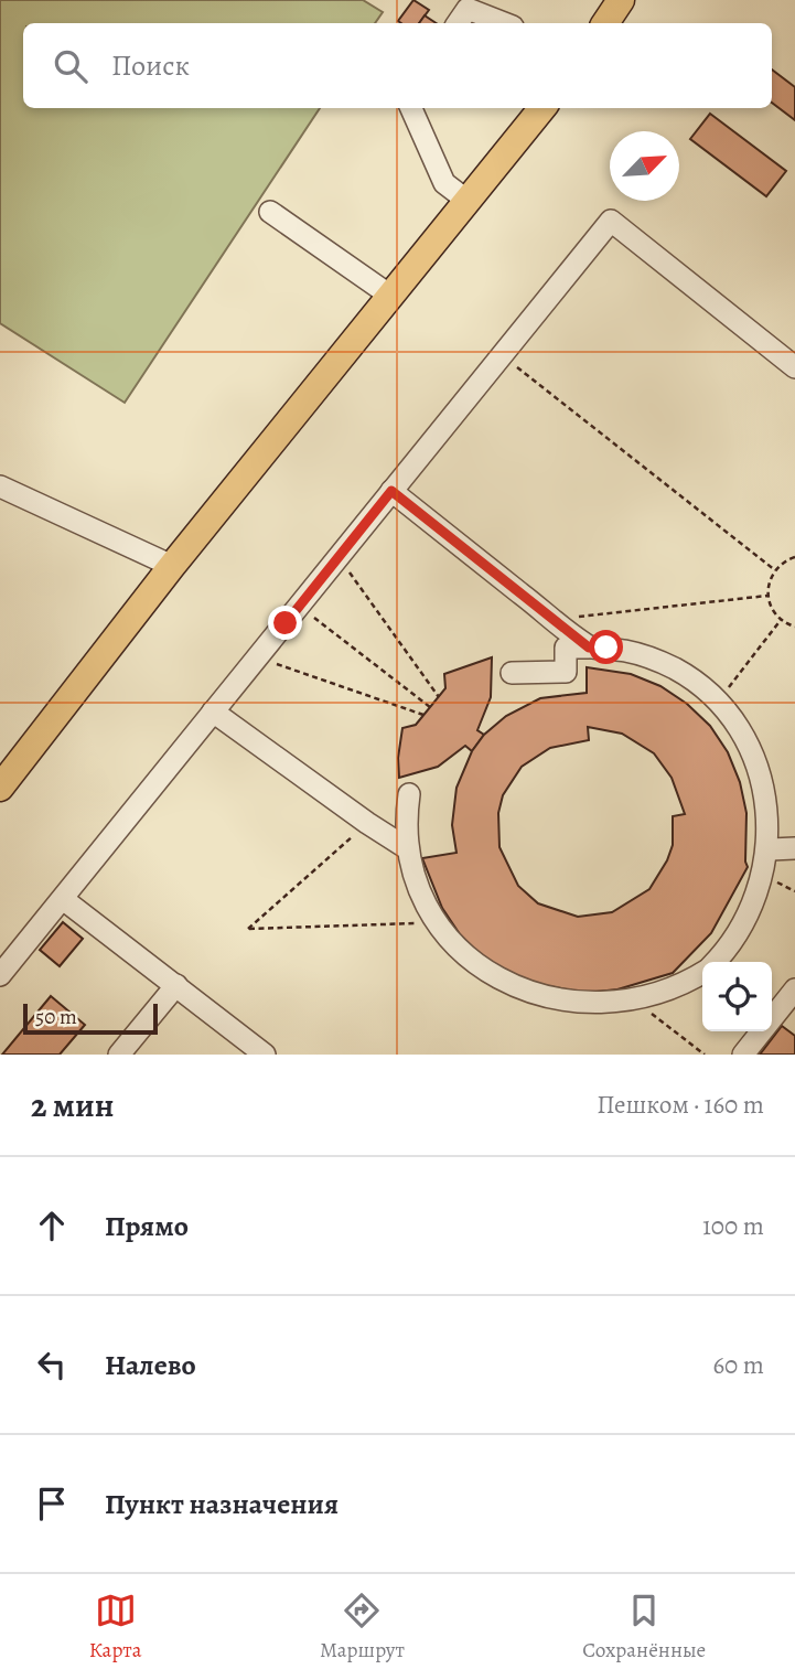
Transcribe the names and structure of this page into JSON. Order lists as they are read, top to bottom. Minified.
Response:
{"scale_bar":"50 m","north":"top right","page":{"search":"Поиск","scale":"50 m","heading":["2 мин","Пешком · 160 m"],"list":[["Прямо","100 m"],["Налево","60 m"],"Пункт назначения"],"nav":["Карта","Маршрут","Сохранённые"]}}
